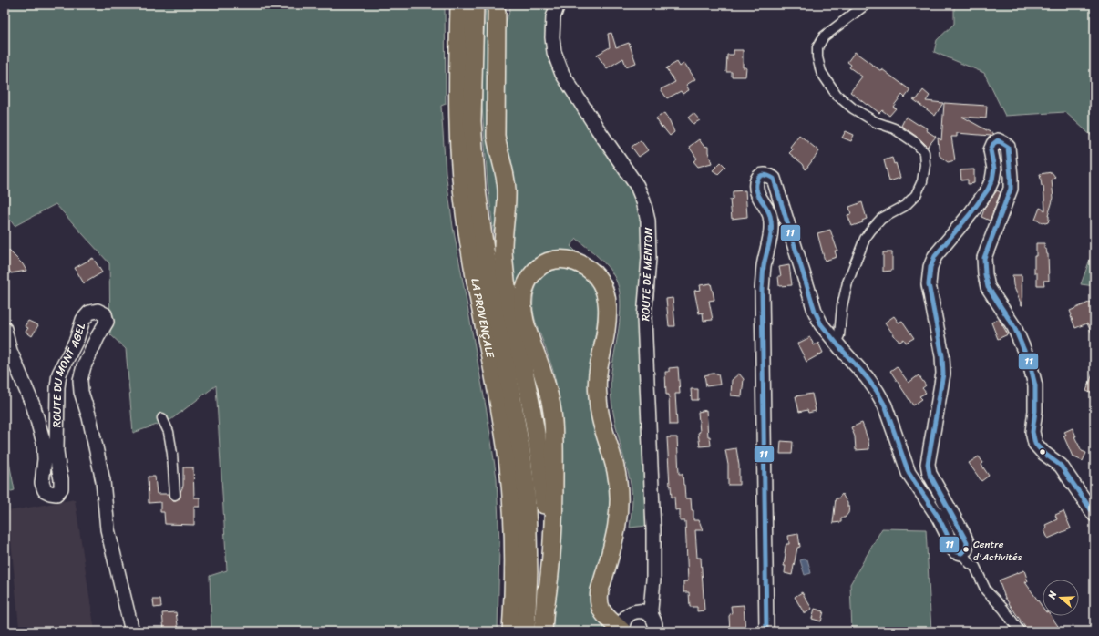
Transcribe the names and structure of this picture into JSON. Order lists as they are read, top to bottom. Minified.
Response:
{"streets":{"highway":["LA PROVENÇALE"],"street":["ROUTE DE MENTON","ROUTE DU MONT AGEL"]},"places":["Centre d'Activités"],"lines":["transit line 11"],"north":"left"}
